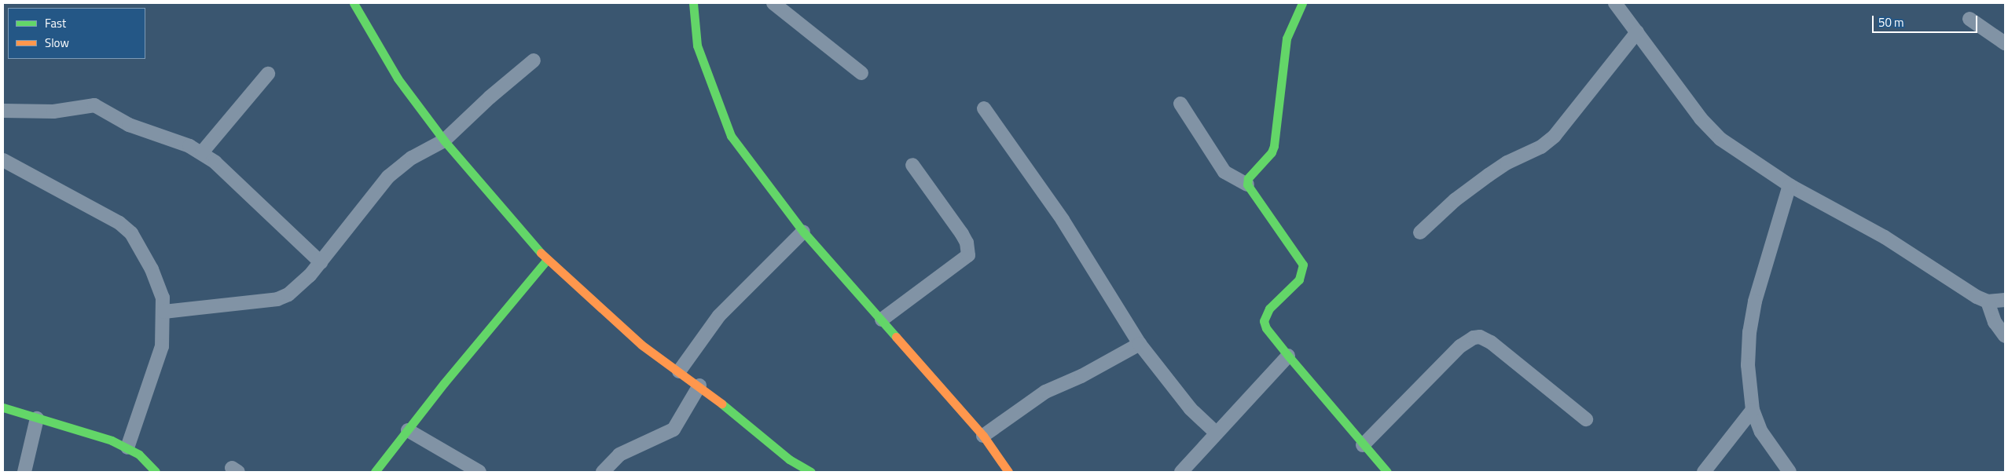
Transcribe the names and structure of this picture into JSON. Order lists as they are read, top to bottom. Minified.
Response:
{"legend":["Fast","Slow"],"scale_bar":"50 m"}
